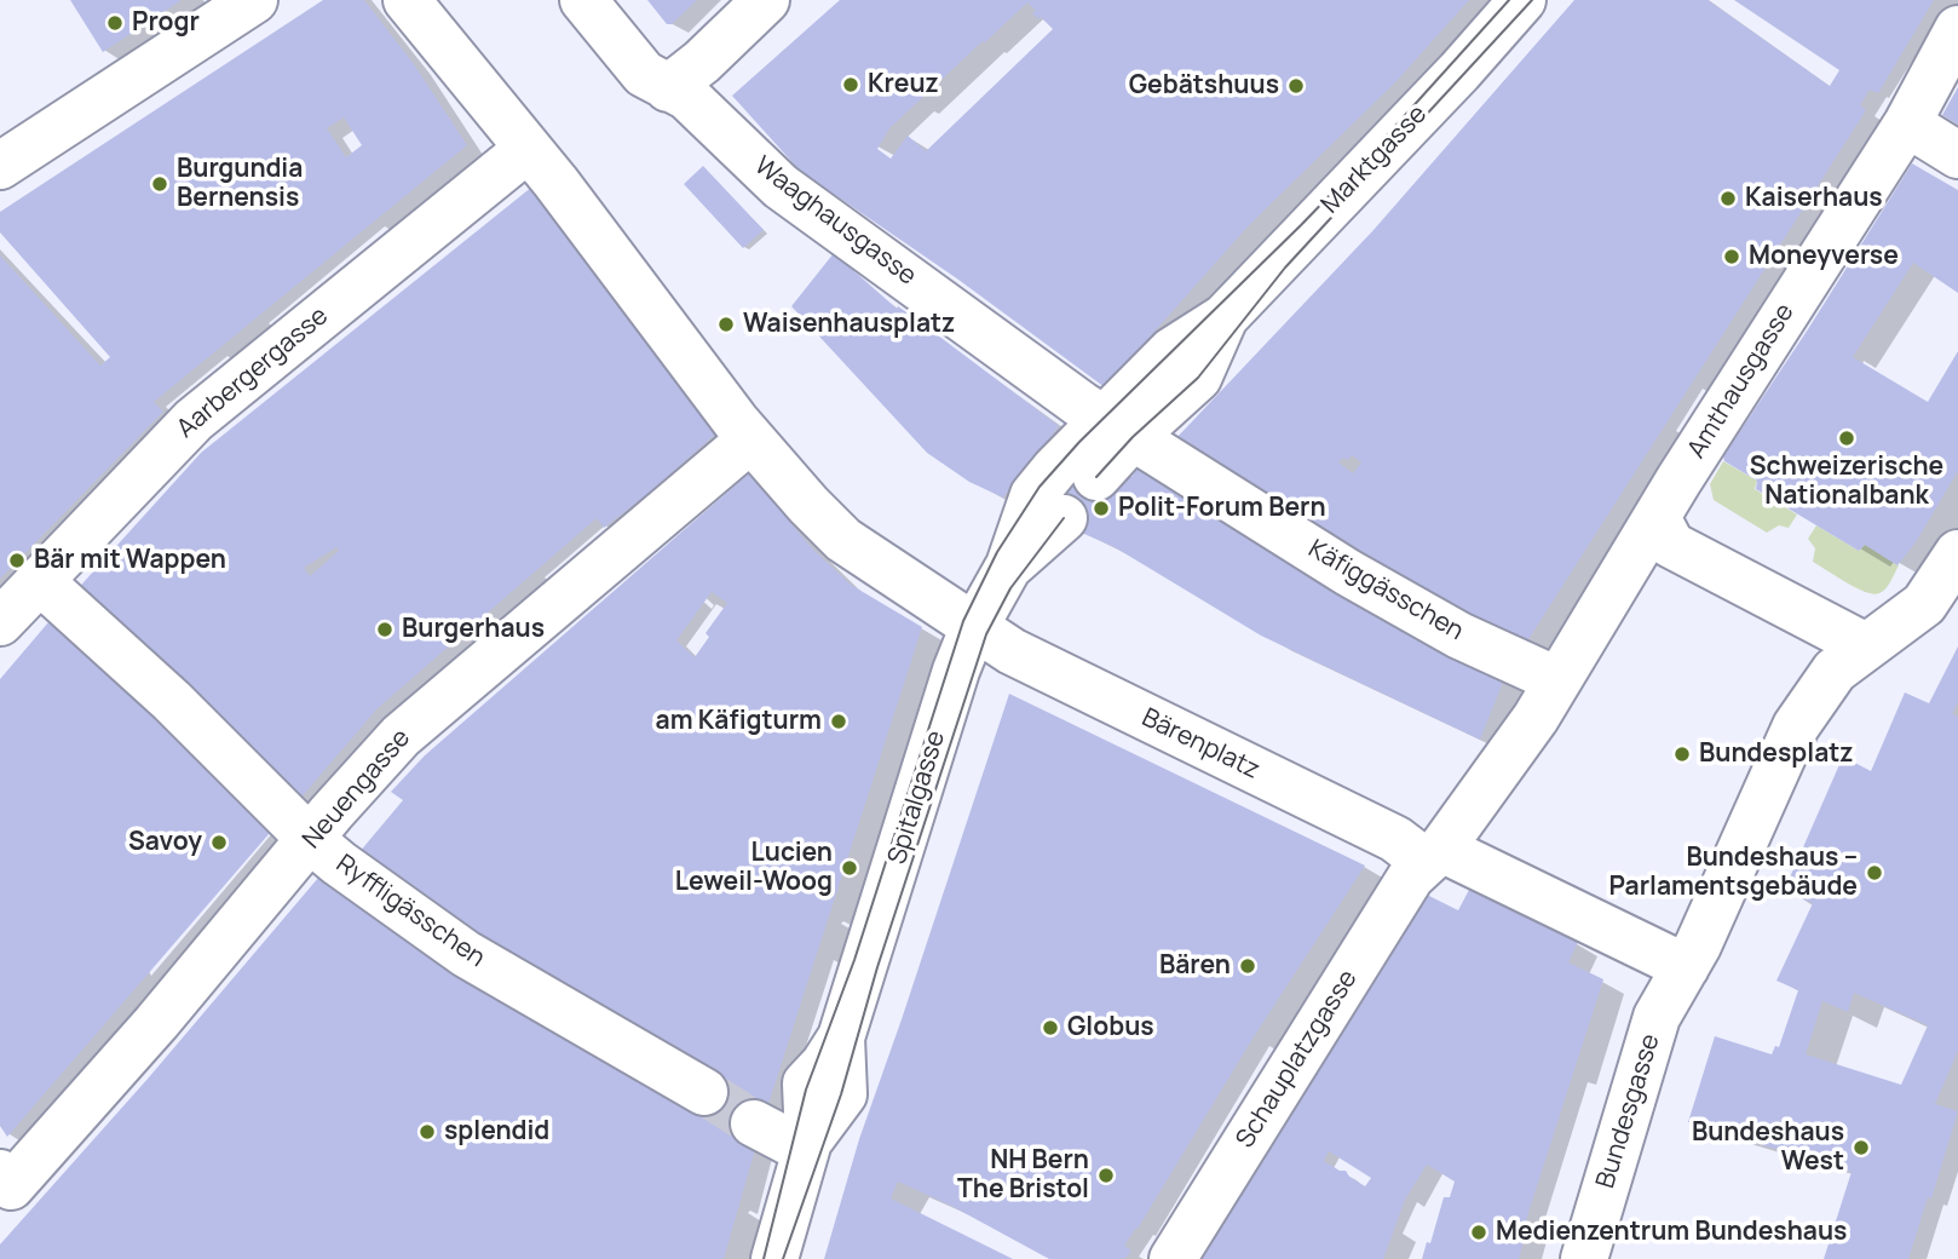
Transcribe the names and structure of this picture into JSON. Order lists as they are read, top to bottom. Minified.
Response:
{"streets":{"street":["Marktgasse","Waaghausgasse","Aarbergergasse","Amthausgasse","Käfiggässchen","Bärenplatz","Neuengasse","Spitalgasse","Ryffligässchen","Schauplatzgasse","Bundesgasse"]},"crossings":[["Marktgasse","Waaghausgasse"],["Marktgasse","Käfiggässchen"],["Marktgasse","Spitalgasse"],["Waaghausgasse","Käfiggässchen"],["Aarbergergasse","Ryffligässchen"],["Bärenplatz","Spitalgasse"],["Bärenplatz","Schauplatzgasse"],["Neuengasse","Ryffligässchen"]],"places":["Progr","Kreuz","Gebätshuus","Burgundia Bernensis","Kaiserhaus","Moneyverse","Waisenhausplatz","Schweizerische Nationalbank","Polit-Forum Bern","Bär mit Wappen","Burgerhaus","am Käfigturm","Bundesplatz","Savoy","Lucien Leweil-Woog","Bundeshaus – Parlamentsgebäude","Bären","Globus","splendid","Bundeshaus West","NH Bern The Bristol","Medienzentrum Bundeshaus"]}
